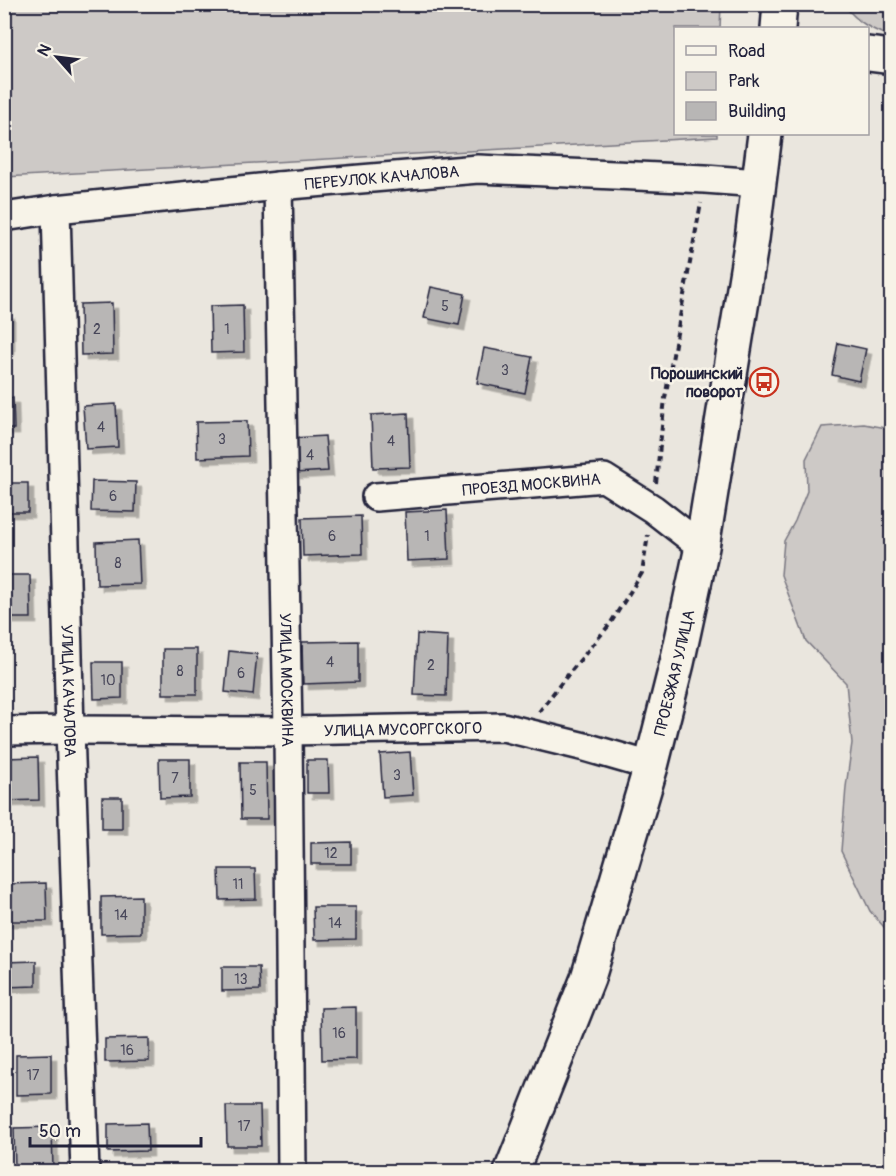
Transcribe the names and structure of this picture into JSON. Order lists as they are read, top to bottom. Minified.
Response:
{"streets":{"main road":["ПРОЕЗЖАЯ УЛИЦА"],"street":["ПЕРЕУЛОК КАЧАЛОВА","ПРОЕЗД МОСКВИНА","УЛИЦА МОСКВИНА","УЛИЦА КАЧАЛОВА","УЛИЦА МУСОРГСКОГО"]},"crossings":[["ПЕРЕУЛОК КАЧАЛОВА","ПРОЕЗЖАЯ УЛИЦА"],["ПЕРЕУЛОК КАЧАЛОВА","УЛИЦА МОСКВИНА"],["ПЕРЕУЛОК КАЧАЛОВА","УЛИЦА КАЧАЛОВА"],["ПРОЕЗД МОСКВИНА","ПРОЕЗЖАЯ УЛИЦА"],["ПРОЕЗЖАЯ УЛИЦА","УЛИЦА МУСОРГСКОГО"],["УЛИЦА МОСКВИНА","УЛИЦА МУСОРГСКОГО"],["УЛИЦА КАЧАЛОВА","УЛИЦА МУСОРГСКОГО"]],"places":{"bus stop":["Порошинский поворот"]},"house_numbers":["5","2","1","3","4","3","4","4","6","6","1","8","4","2","8","6","10","3","7","5","12","11","14","14","13","16","16","17","17"],"legend":["Road","Park","Building"],"scale_bar":"50 m","north":"top left"}
